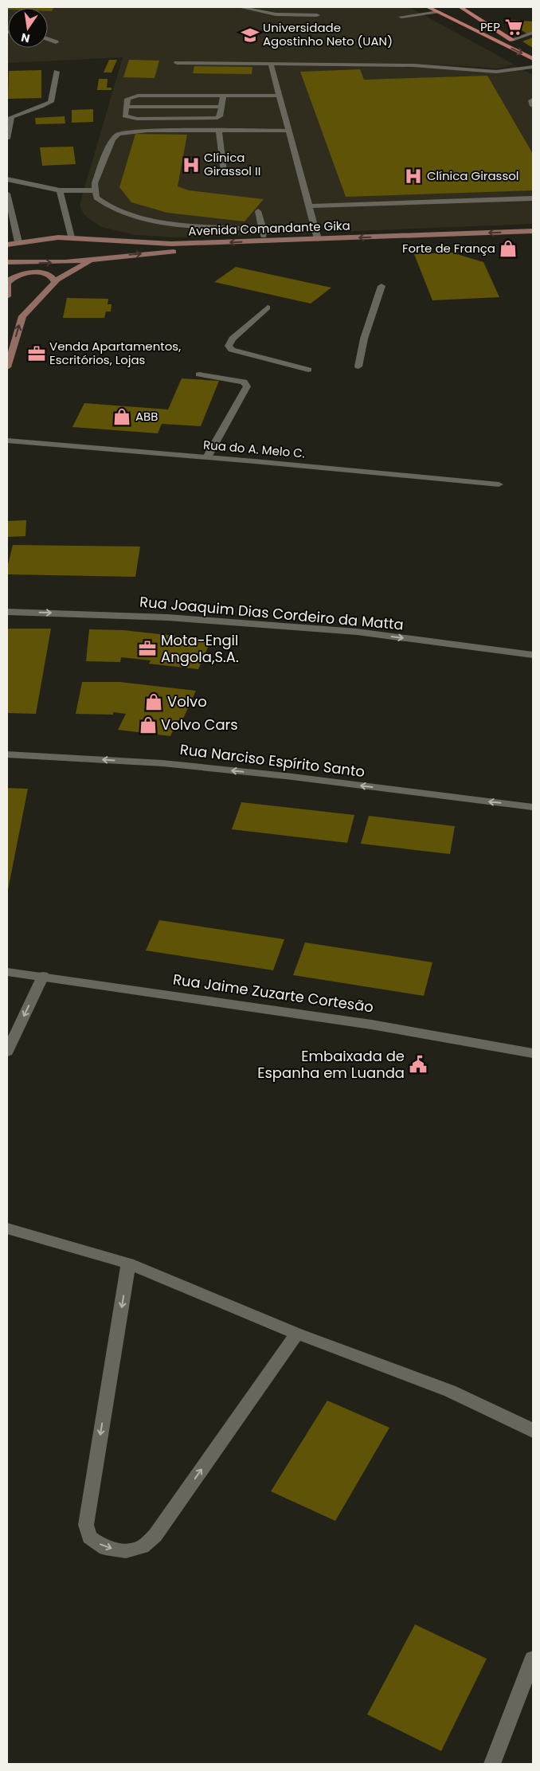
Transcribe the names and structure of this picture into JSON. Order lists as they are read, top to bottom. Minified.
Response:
{"streets":{"street":["Avenida Comandante Gika","Rua do A. Melo C.","Rua Joaquim Dias Cordeiro da Matta","Rua Narciso Espírito Santo","Rua Jaime Zuzarte Cortesão"]},"one_way":["Rua Joaquim Dias Cordeiro da Matta","Rua Narciso Espírito Santo"],"places":{"supermarket":["PEP"],"school or university":["Universidade Agostinho Neto (UAN)"],"hospital":["Clínica Girassol II","Clínica Girassol"],"shop":["Forte de França","ABB","Volvo","Volvo Cars"],"office":["Venda Apartamentos, Escritórios, Lojas","Mota-Engil Angola,S.A."],"public building":["Embaixada de Espanha em Luanda"]},"north":"bottom"}
